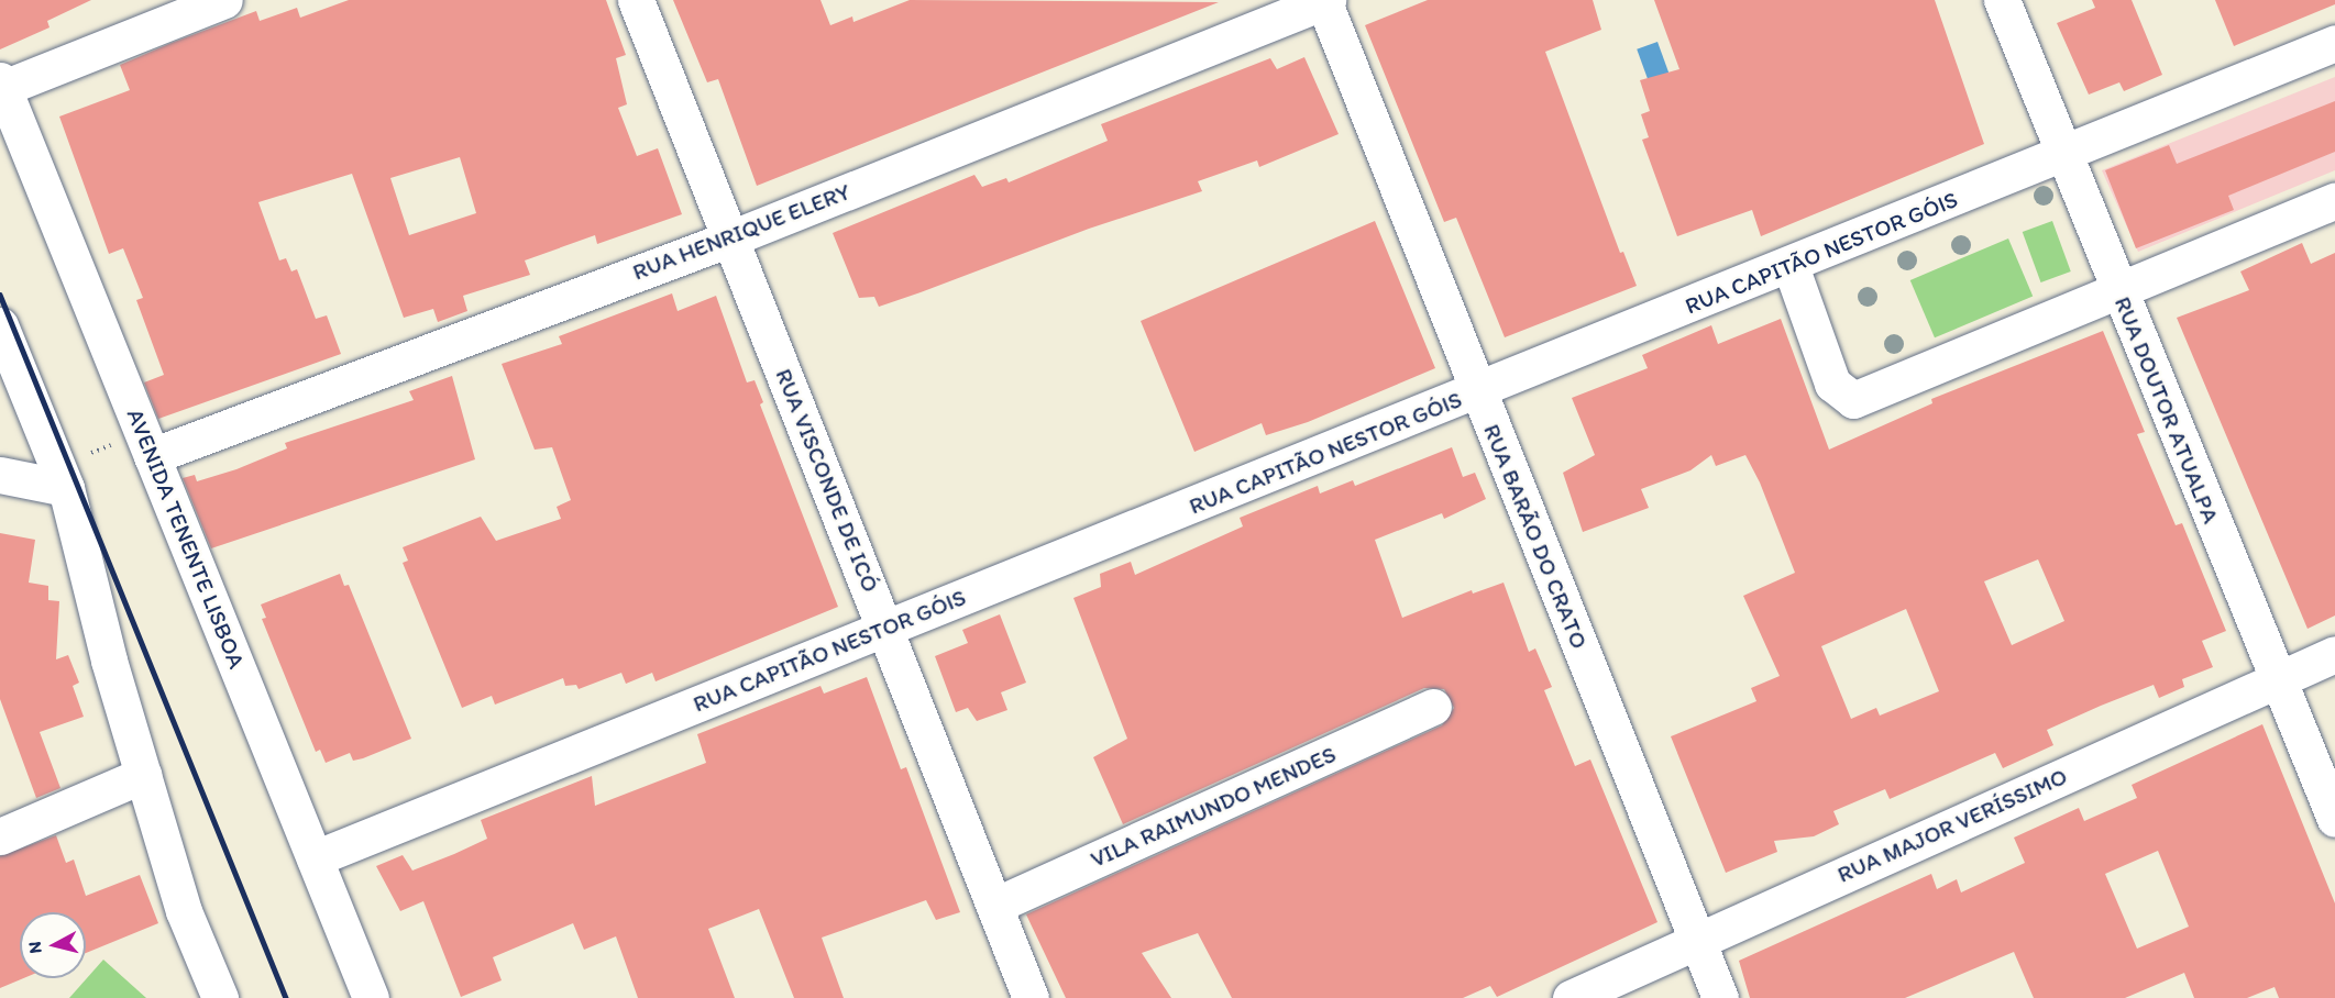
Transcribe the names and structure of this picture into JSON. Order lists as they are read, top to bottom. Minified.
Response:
{"streets":{"street":["RUA HENRIQUE ELERY","RUA CAPITÃO NESTOR GÓIS","RUA DOUTOR ATUALPA","RUA VISCONDE DE ICÓ","RUA BARÃO DO CRATO","AVENIDA TENENTE LISBOA","VILA RAIMUNDO MENDES","RUA MAJOR VERÍSSIMO"]},"crossings":[["RUA HENRIQUE ELERY","RUA VISCONDE DE ICÓ"],["RUA HENRIQUE ELERY","RUA BARÃO DO CRATO"],["RUA HENRIQUE ELERY","AVENIDA TENENTE LISBOA"],["RUA CAPITÃO NESTOR GÓIS","RUA DOUTOR ATUALPA"],["RUA CAPITÃO NESTOR GÓIS","RUA VISCONDE DE ICÓ"],["RUA CAPITÃO NESTOR GÓIS","RUA BARÃO DO CRATO"],["RUA CAPITÃO NESTOR GÓIS","AVENIDA TENENTE LISBOA"],["RUA DOUTOR ATUALPA","RUA MAJOR VERÍSSIMO"],["RUA VISCONDE DE ICÓ","VILA RAIMUNDO MENDES"],["RUA BARÃO DO CRATO","RUA MAJOR VERÍSSIMO"]],"north":"left"}
